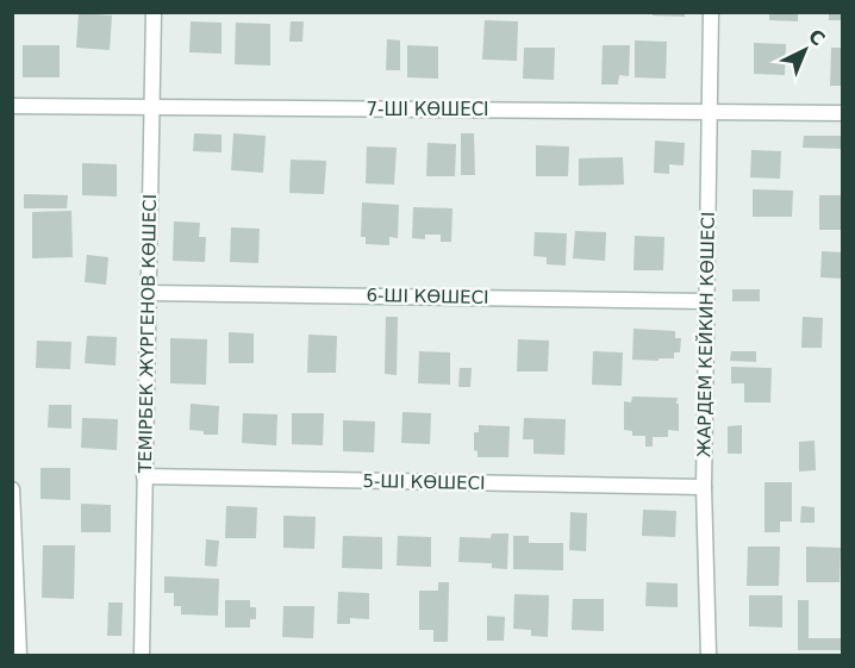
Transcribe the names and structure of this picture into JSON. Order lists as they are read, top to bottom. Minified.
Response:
{"streets":{"street":["7-ШІ КӨШЕСІ","6-ШІ КӨШЕСІ","ТЕМІРБЕК ЖҮРГЕНОВ КӨШЕСІ","ЖАРДЕМ КЕЙКИН КӨШЕСІ","5-ШІ КӨШЕСІ"]},"crossings":[["7-ШІ КӨШЕСІ","ТЕМІРБЕК ЖҮРГЕНОВ КӨШЕСІ"],["7-ШІ КӨШЕСІ","ЖАРДЕМ КЕЙКИН КӨШЕСІ"],["6-ШІ КӨШЕСІ","ТЕМІРБЕК ЖҮРГЕНОВ КӨШЕСІ"],["6-ШІ КӨШЕСІ","ЖАРДЕМ КЕЙКИН КӨШЕСІ"],["ТЕМІРБЕК ЖҮРГЕНОВ КӨШЕСІ","5-ШІ КӨШЕСІ"],["ЖАРДЕМ КЕЙКИН КӨШЕСІ","5-ШІ КӨШЕСІ"]],"north":"top right"}
